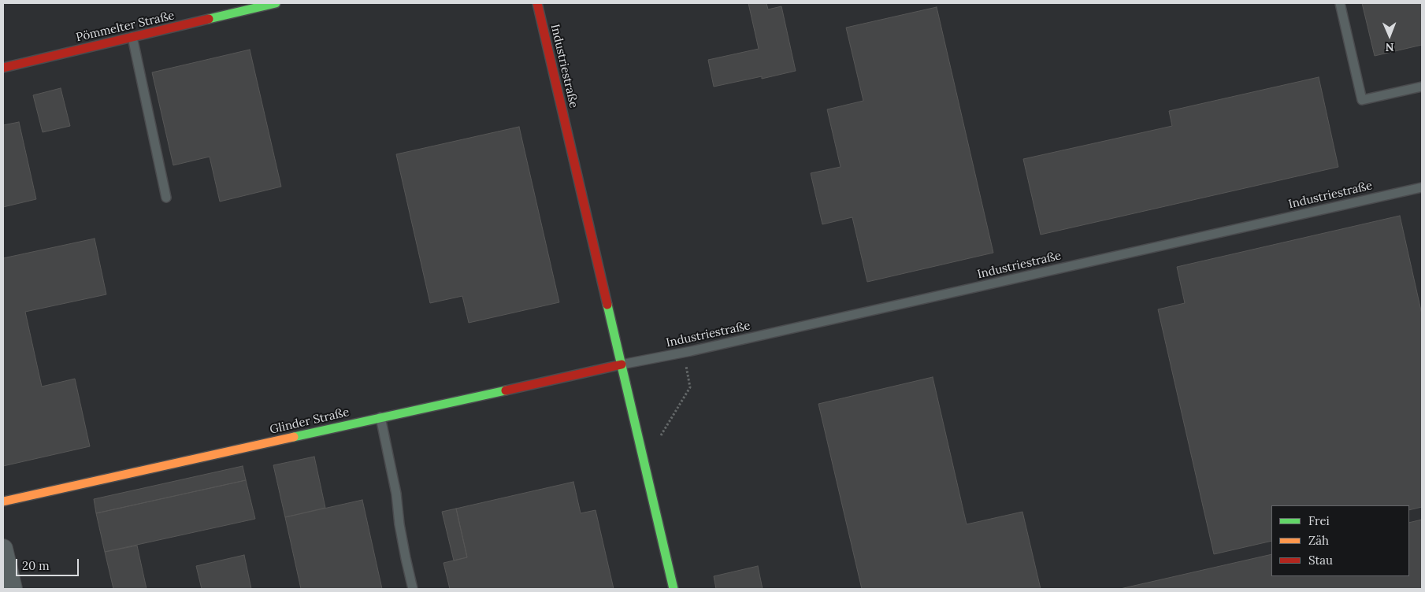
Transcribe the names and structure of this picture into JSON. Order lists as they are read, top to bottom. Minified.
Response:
{"streets":{"street":["Pömmelter Straße","Industriestraße","Glinder Straße"]},"crossings":[["Industriestraße","Glinder Straße"]],"legend":["Frei","Zäh","Stau"],"scale_bar":"20 m","north":"bottom"}
